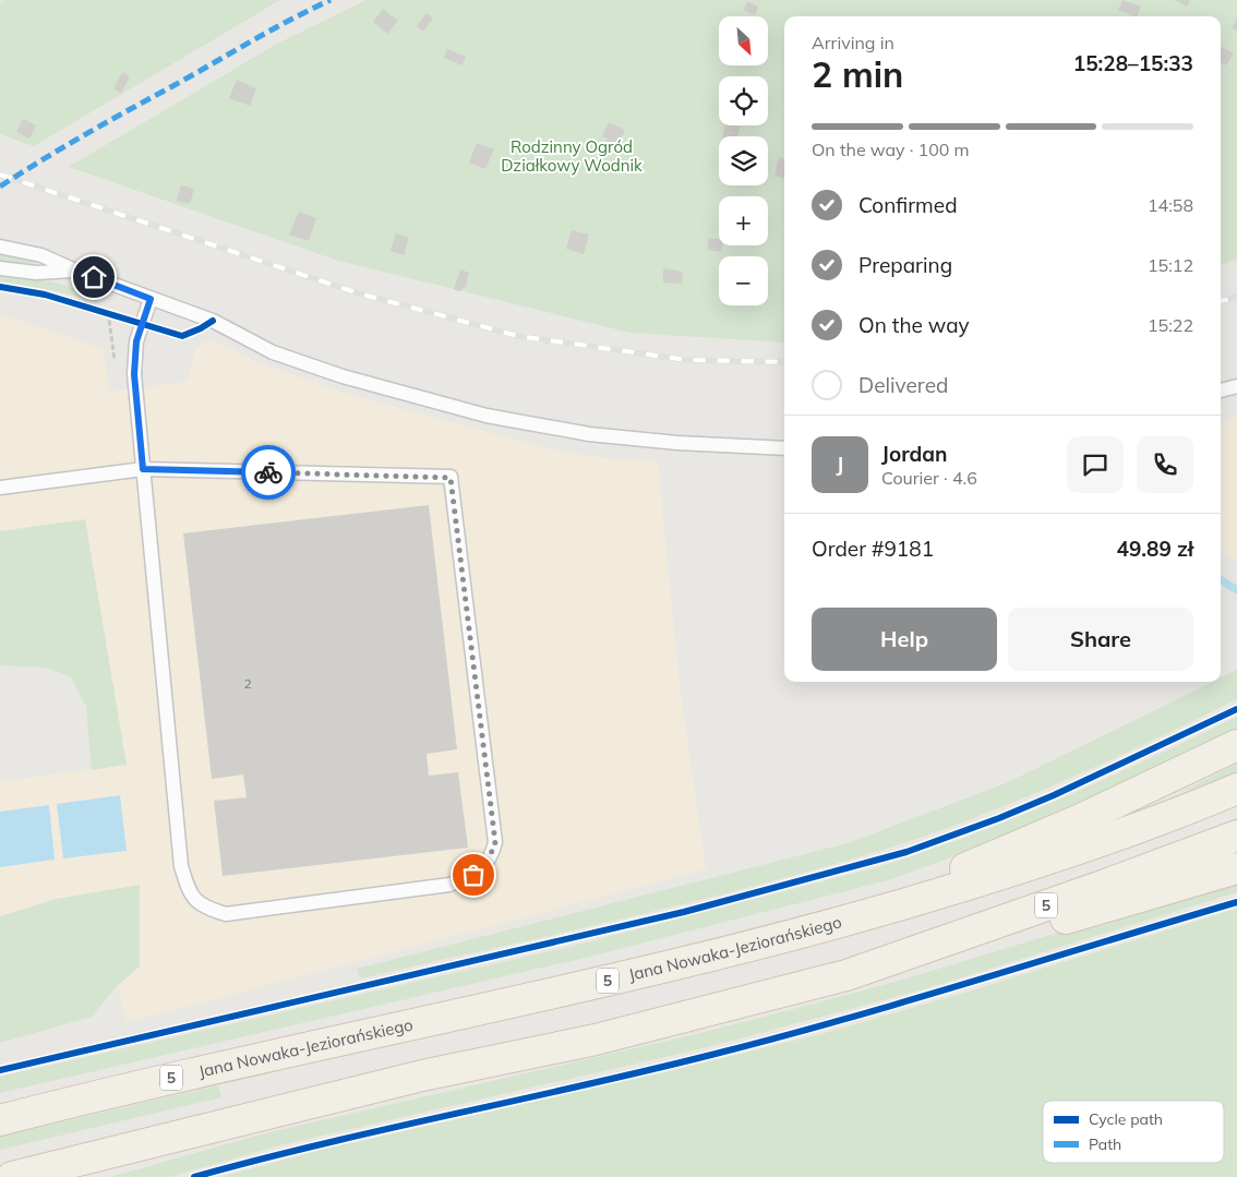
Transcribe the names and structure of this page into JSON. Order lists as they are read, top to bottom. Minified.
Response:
{"streets":{"main road":["5","Jana Nowaka-Jeziorańskiego"]},"parks":["Rodzinny Ogród Działkowy Wodnik"],"house_numbers":["2"],"legend":["Cycle path","Path"],"north":"bottom right","page":{"map_buttons":["+","−"],"heading":["2 min","Arriving in","15:28–15:33"],"panel":["Jordan","Courier · 4.6","Order #9181","49.89 zł"],"bar":"On the way · 100 m","list":[["Confirmed","14:58"],["Preparing","15:12"],["On the way","15:22"],"Delivered"],"round":"J","buttons":["Help","Share"]}}
